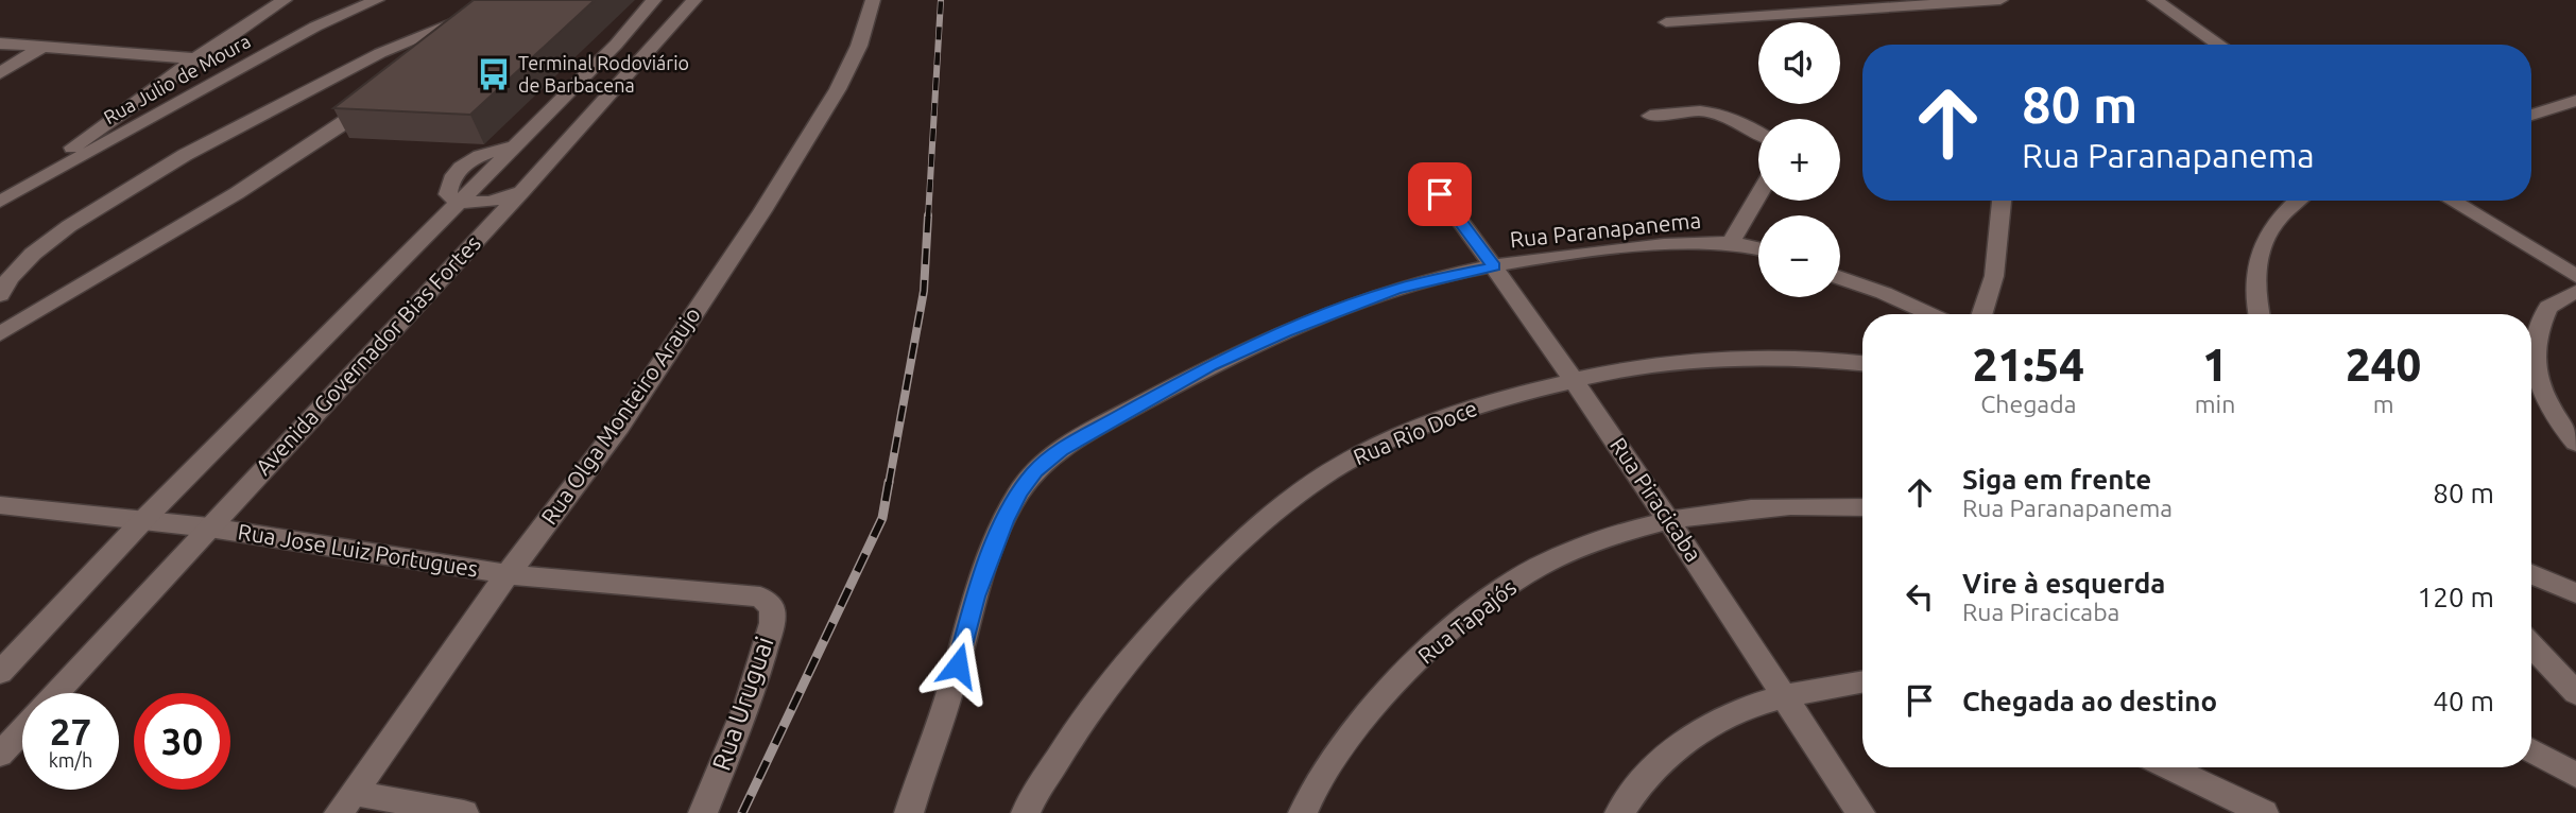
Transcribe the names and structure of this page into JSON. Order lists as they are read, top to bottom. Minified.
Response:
{"streets":{"street":["Rua Julio de Moura","Rua Paranapanema","Avenida Governador Bias Fortes","Rua Olga Monteiro Araujo","Rua Rio Doce","Rua Piracicaba","Rua Jose Luiz Portugues","Rua Tapajós","Rua Uruguai"]},"crossings":[["Rua Paranapanema","Rua Piracicaba"],["Avenida Governador Bias Fortes","Rua Jose Luiz Portugues"],["Rua Olga Monteiro Araujo","Rua Jose Luiz Portugues"],["Rua Rio Doce","Rua Piracicaba"],["Rua Piracicaba","Rua Tapajós"],["Rua Jose Luiz Portugues","Rua Uruguai"]],"places":{"bus stop":["Terminal Rodoviário de Barbacena"]},"page":{"map_buttons":["+","−"],"turn":["80 m","Rua Paranapanema"],"eta":["21:54","Chegada","1","min","240","m"],"list":[{"name":"Siga em frente","note":"Rua Paranapanema","value":"80 m"},{"name":"Vire à esquerda","note":"Rua Piracicaba","value":"120 m"},{"name":"Chegada ao destino","value":"40 m"}],"speed":"27 km/h","limit":"30"}}
